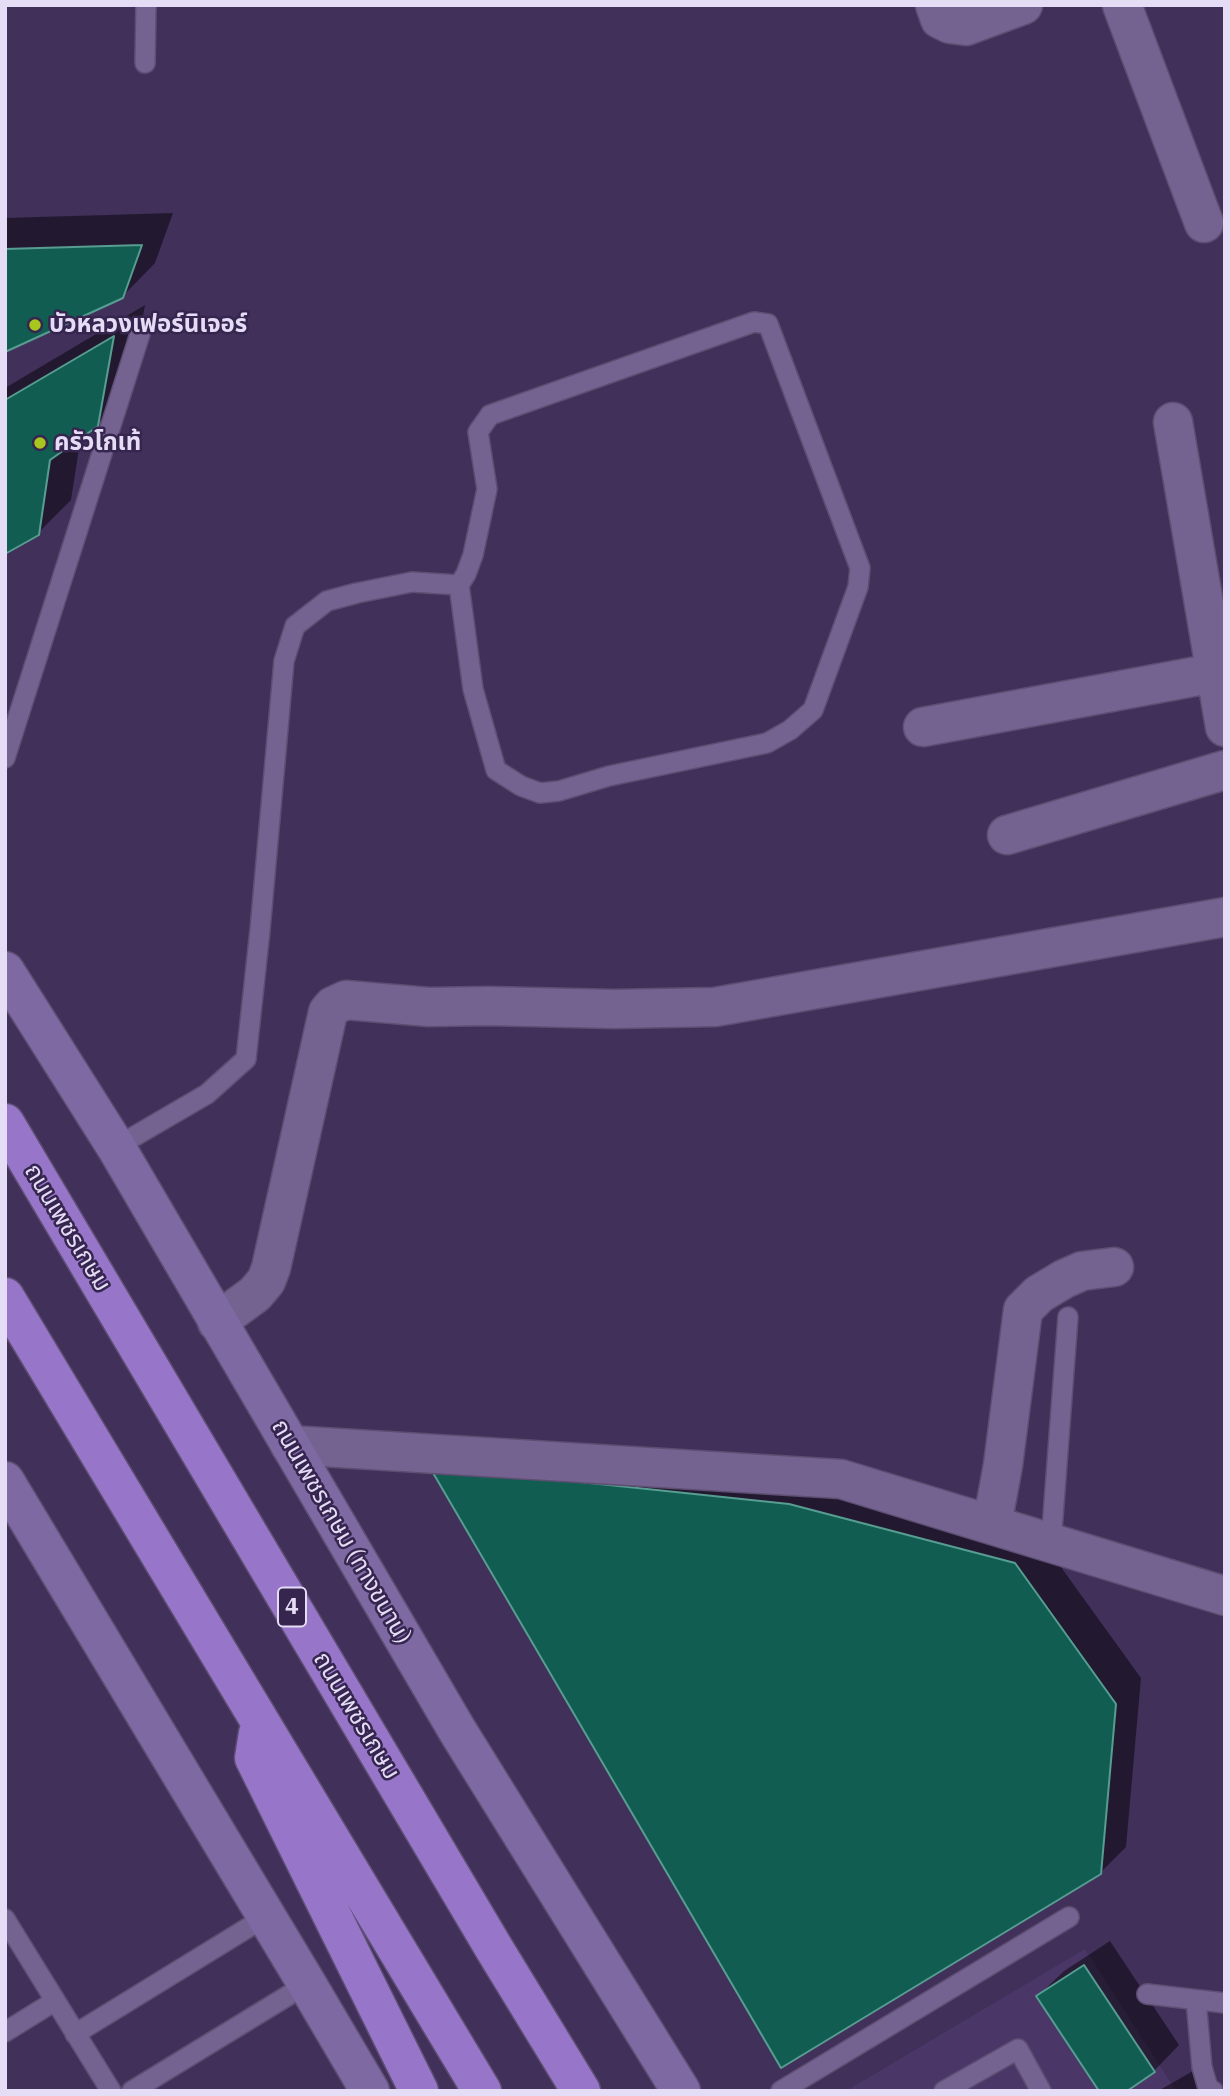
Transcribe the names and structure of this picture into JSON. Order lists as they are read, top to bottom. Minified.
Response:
{"streets":{"highway":["ถนนเพชรเกษม","4"],"main road":["ถนนเพชรเกษม (ทางขนาน)"]},"places":["บัวหลวงเฟอร์นิเจอร์","ครัวโกเท้"]}
